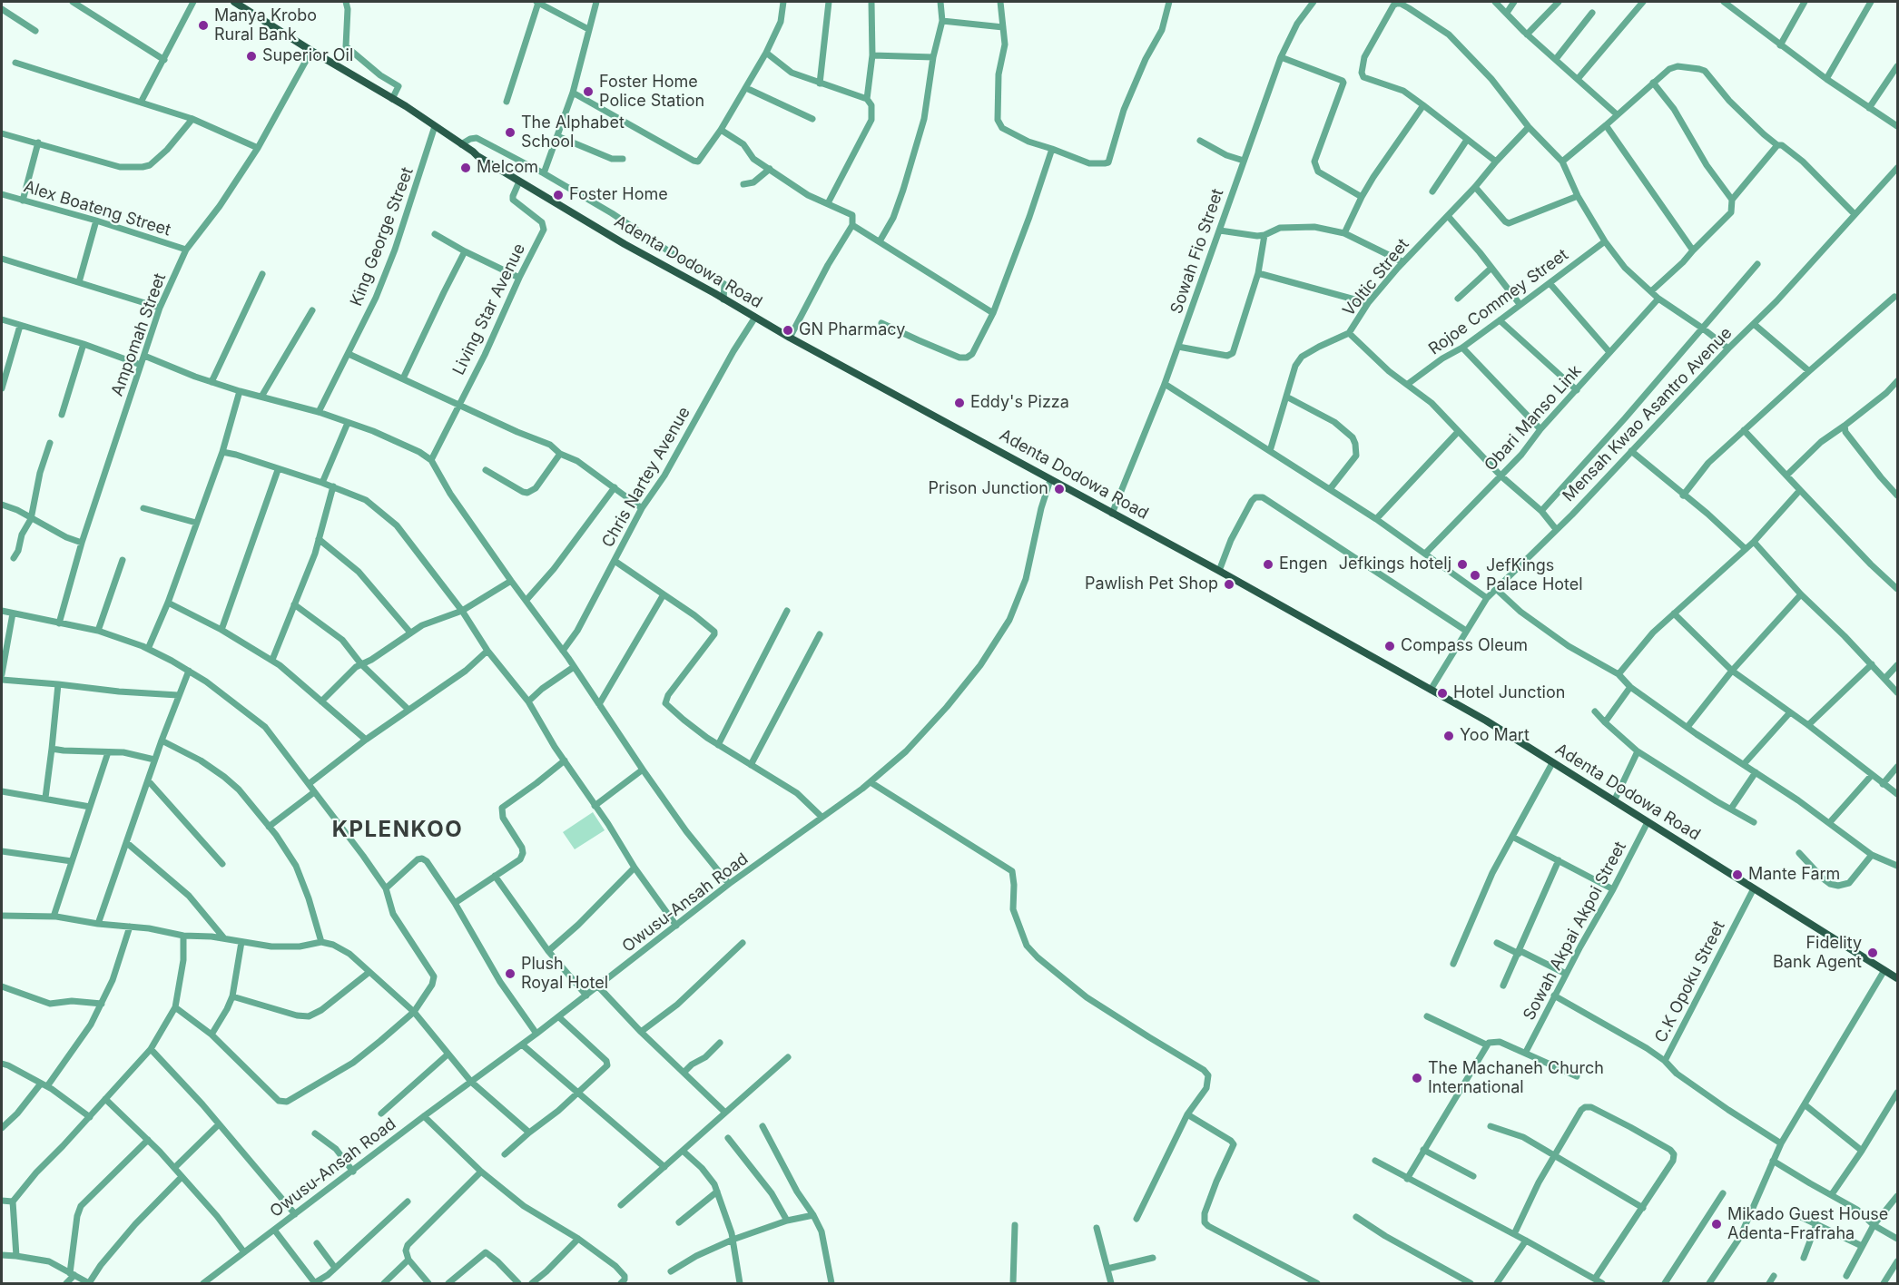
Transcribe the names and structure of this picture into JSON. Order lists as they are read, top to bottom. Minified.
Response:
{"streets":{"main road":["Adenta Dodowa Road"],"street":["Alex Boateng Street","King George Street","Sowah Fio Street","Voltic Street","Rojoe Commey Street","Living Star Avenue","Ampomah Street","Mensah Kwao Asantro Avenue","Obari Manso Link","Chris Nartey Avenue","Owusu-Ansah Road","Sowah Akpai Akpoi Street","C.K Opoku Street"]},"crossings":[["Alex Boateng Street","Ampomah Street"],["King George Street","Adenta Dodowa Road"],["Sowah Fio Street","Adenta Dodowa Road"],["Adenta Dodowa Road","Living Star Avenue"],["Adenta Dodowa Road","Ampomah Street"],["Adenta Dodowa Road","Mensah Kwao Asantro Avenue"],["Adenta Dodowa Road","Chris Nartey Avenue"],["Adenta Dodowa Road","Owusu-Ansah Road"],["Adenta Dodowa Road","Sowah Akpai Akpoi Street"],["Adenta Dodowa Road","C.K Opoku Street"],["Sowah Akpai Akpoi Street","C.K Opoku Street"]],"districts":["KPLENKOO"],"places":["Manya Krobo Rural Bank","Superior Oil","Foster Home Police Station","The Alphabet School","Melcom","Foster Home","GN Pharmacy","Eddy's Pizza","Prison Junction","Engen","Jefkings hotelj","JefKings Palace Hotel","Pawlish Pet Shop","Compass Oleum","Hotel Junction","Yoo Mart","Mante Farm","Fidelity Bank Agent","Plush Royal Hotel","The Machaneh Church International","Mikado Guest House Adenta-Frafraha"]}
